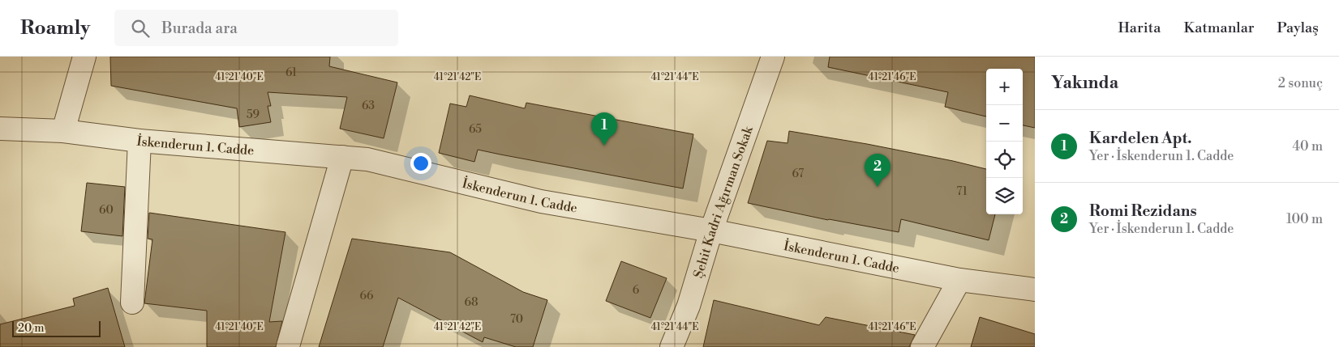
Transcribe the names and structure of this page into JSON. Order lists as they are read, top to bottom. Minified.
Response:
{"streets":{"street":["İskenderun 1. Cadde","Şehit Kadri Ağırman Sokak"]},"crossings":[["İskenderun 1. Cadde","Şehit Kadri Ağırman Sokak"]],"house_numbers":["61","63","59","65","67","71","60","6","66","68","70"],"scale_bar":"20 m","page":{"header":"Roamly","search":"Burada ara","nav":["Harita","Katmanlar","Paylaş"],"heading":["Yakında","2 sonuç"],"map_buttons":["+","−"],"list":[{"mark":"1","name":"Kardelen Apt.","note":"Yer · İskenderun 1. Cadde","value":"40 m"},{"mark":"2","name":"Romi Rezidans","note":"Yer · İskenderun 1. Cadde","value":"100 m"}],"pins":["1","2"],"scale":"20 m"},"coordinates":["41°21'40\"E","41°21'42\"E","41°21'44\"E","41°21'46\"E"]}
